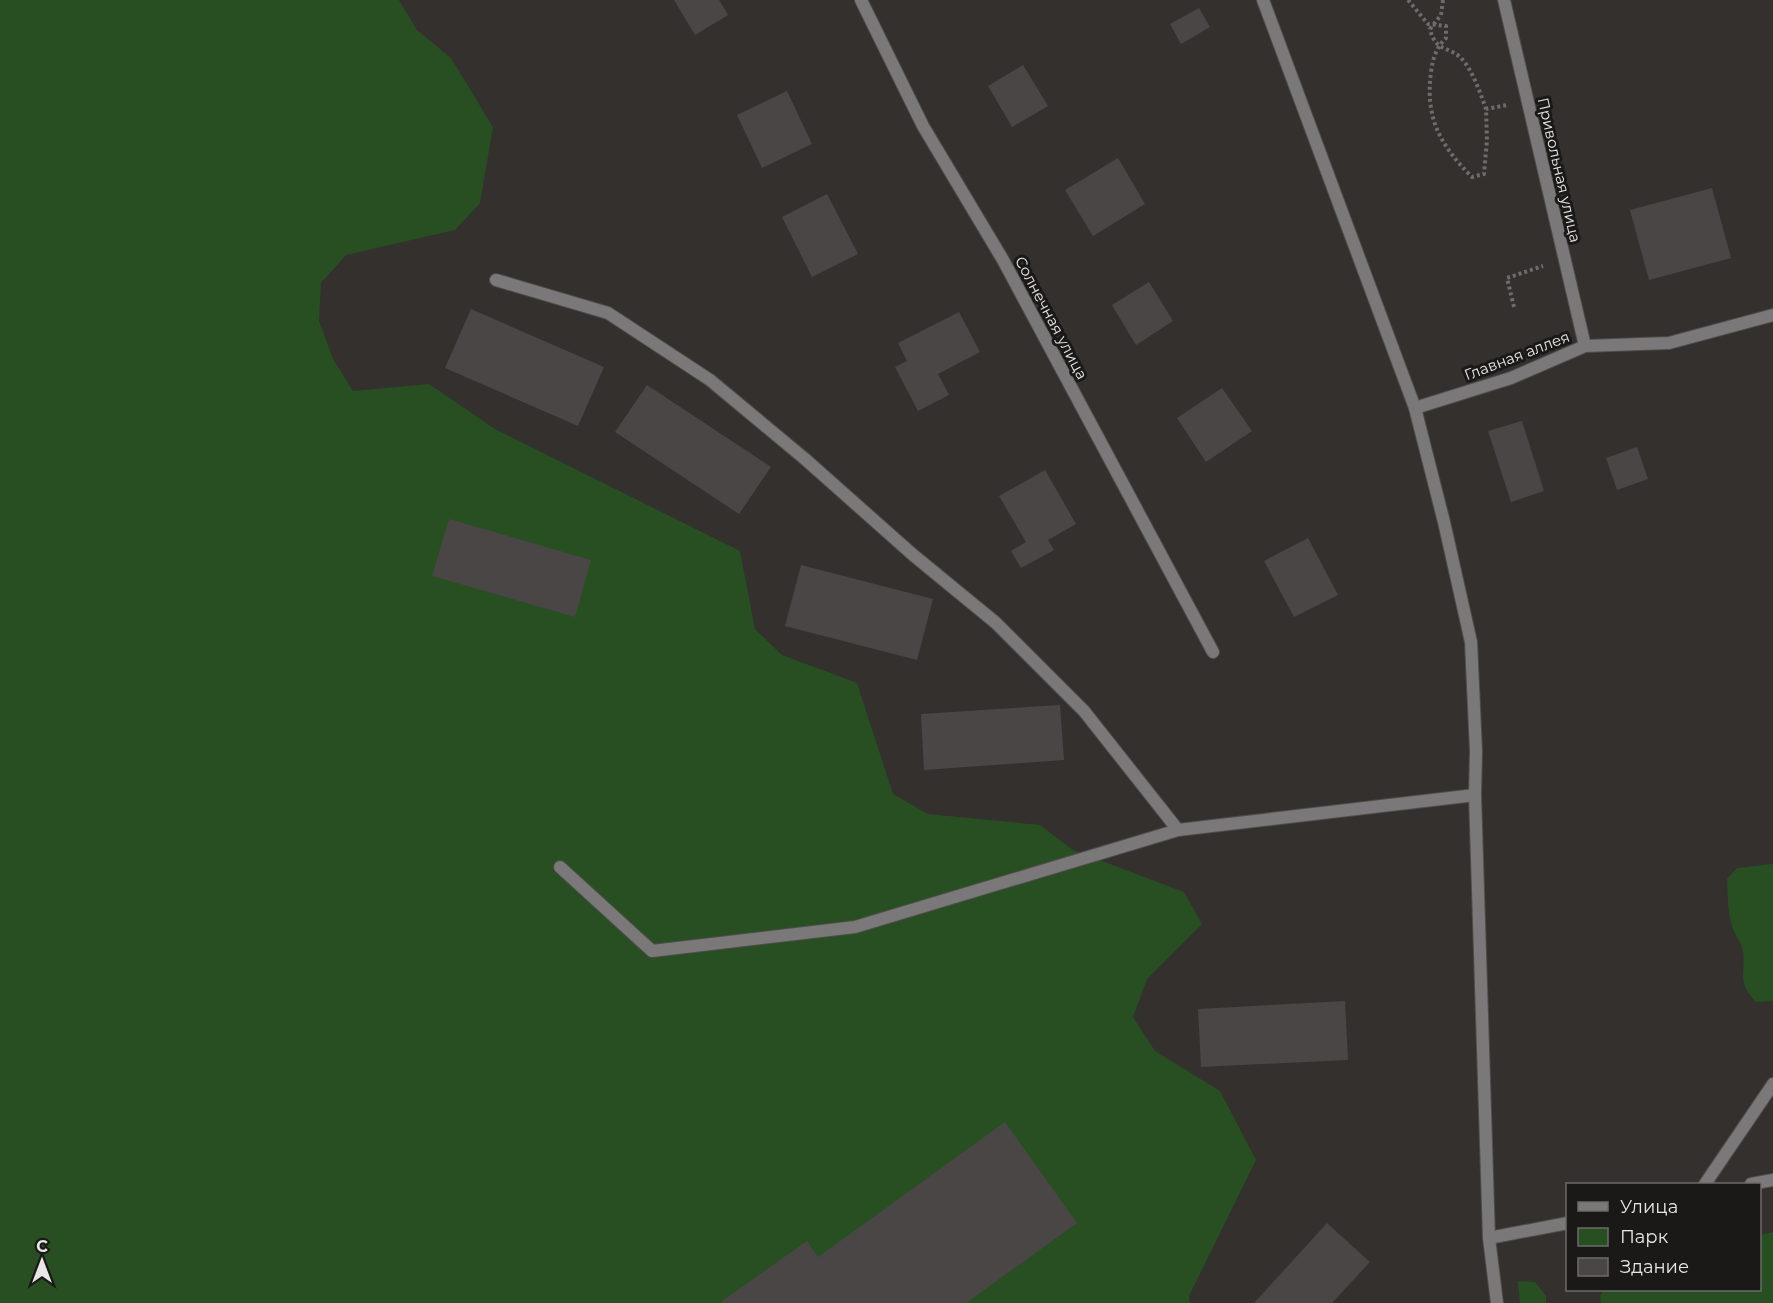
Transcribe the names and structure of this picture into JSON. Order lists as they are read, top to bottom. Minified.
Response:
{"streets":{"street":["Привольная улица","Солнечная улица","Главная аллея"]},"crossings":[["Привольная улица","Главная аллея"]],"legend":["Улица","Парк","Здание"],"north":"top"}
